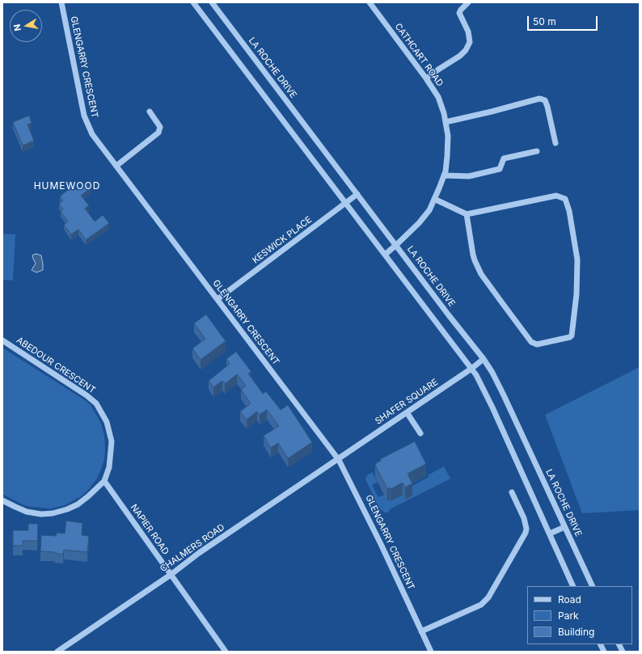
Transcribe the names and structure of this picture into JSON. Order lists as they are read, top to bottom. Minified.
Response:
{"streets":{"street":["CATHCART ROAD","GLENGARRY CRESCENT","LA ROCHE DRIVE","KESWICK PLACE","ABEDOUR CRESCENT","SHAFER SQUARE","NAPIER ROAD","CHALMERS ROAD"]},"crossings":[["CATHCART ROAD","LA ROCHE DRIVE"],["GLENGARRY CRESCENT","KESWICK PLACE"],["GLENGARRY CRESCENT","SHAFER SQUARE"],["GLENGARRY CRESCENT","CHALMERS ROAD"],["LA ROCHE DRIVE","KESWICK PLACE"],["LA ROCHE DRIVE","SHAFER SQUARE"],["ABEDOUR CRESCENT","NAPIER ROAD"],["SHAFER SQUARE","CHALMERS ROAD"],["NAPIER ROAD","CHALMERS ROAD"]],"districts":["HUMEWOOD"],"legend":["Road","Park","Building"],"scale_bar":"50 m","north":"left"}
